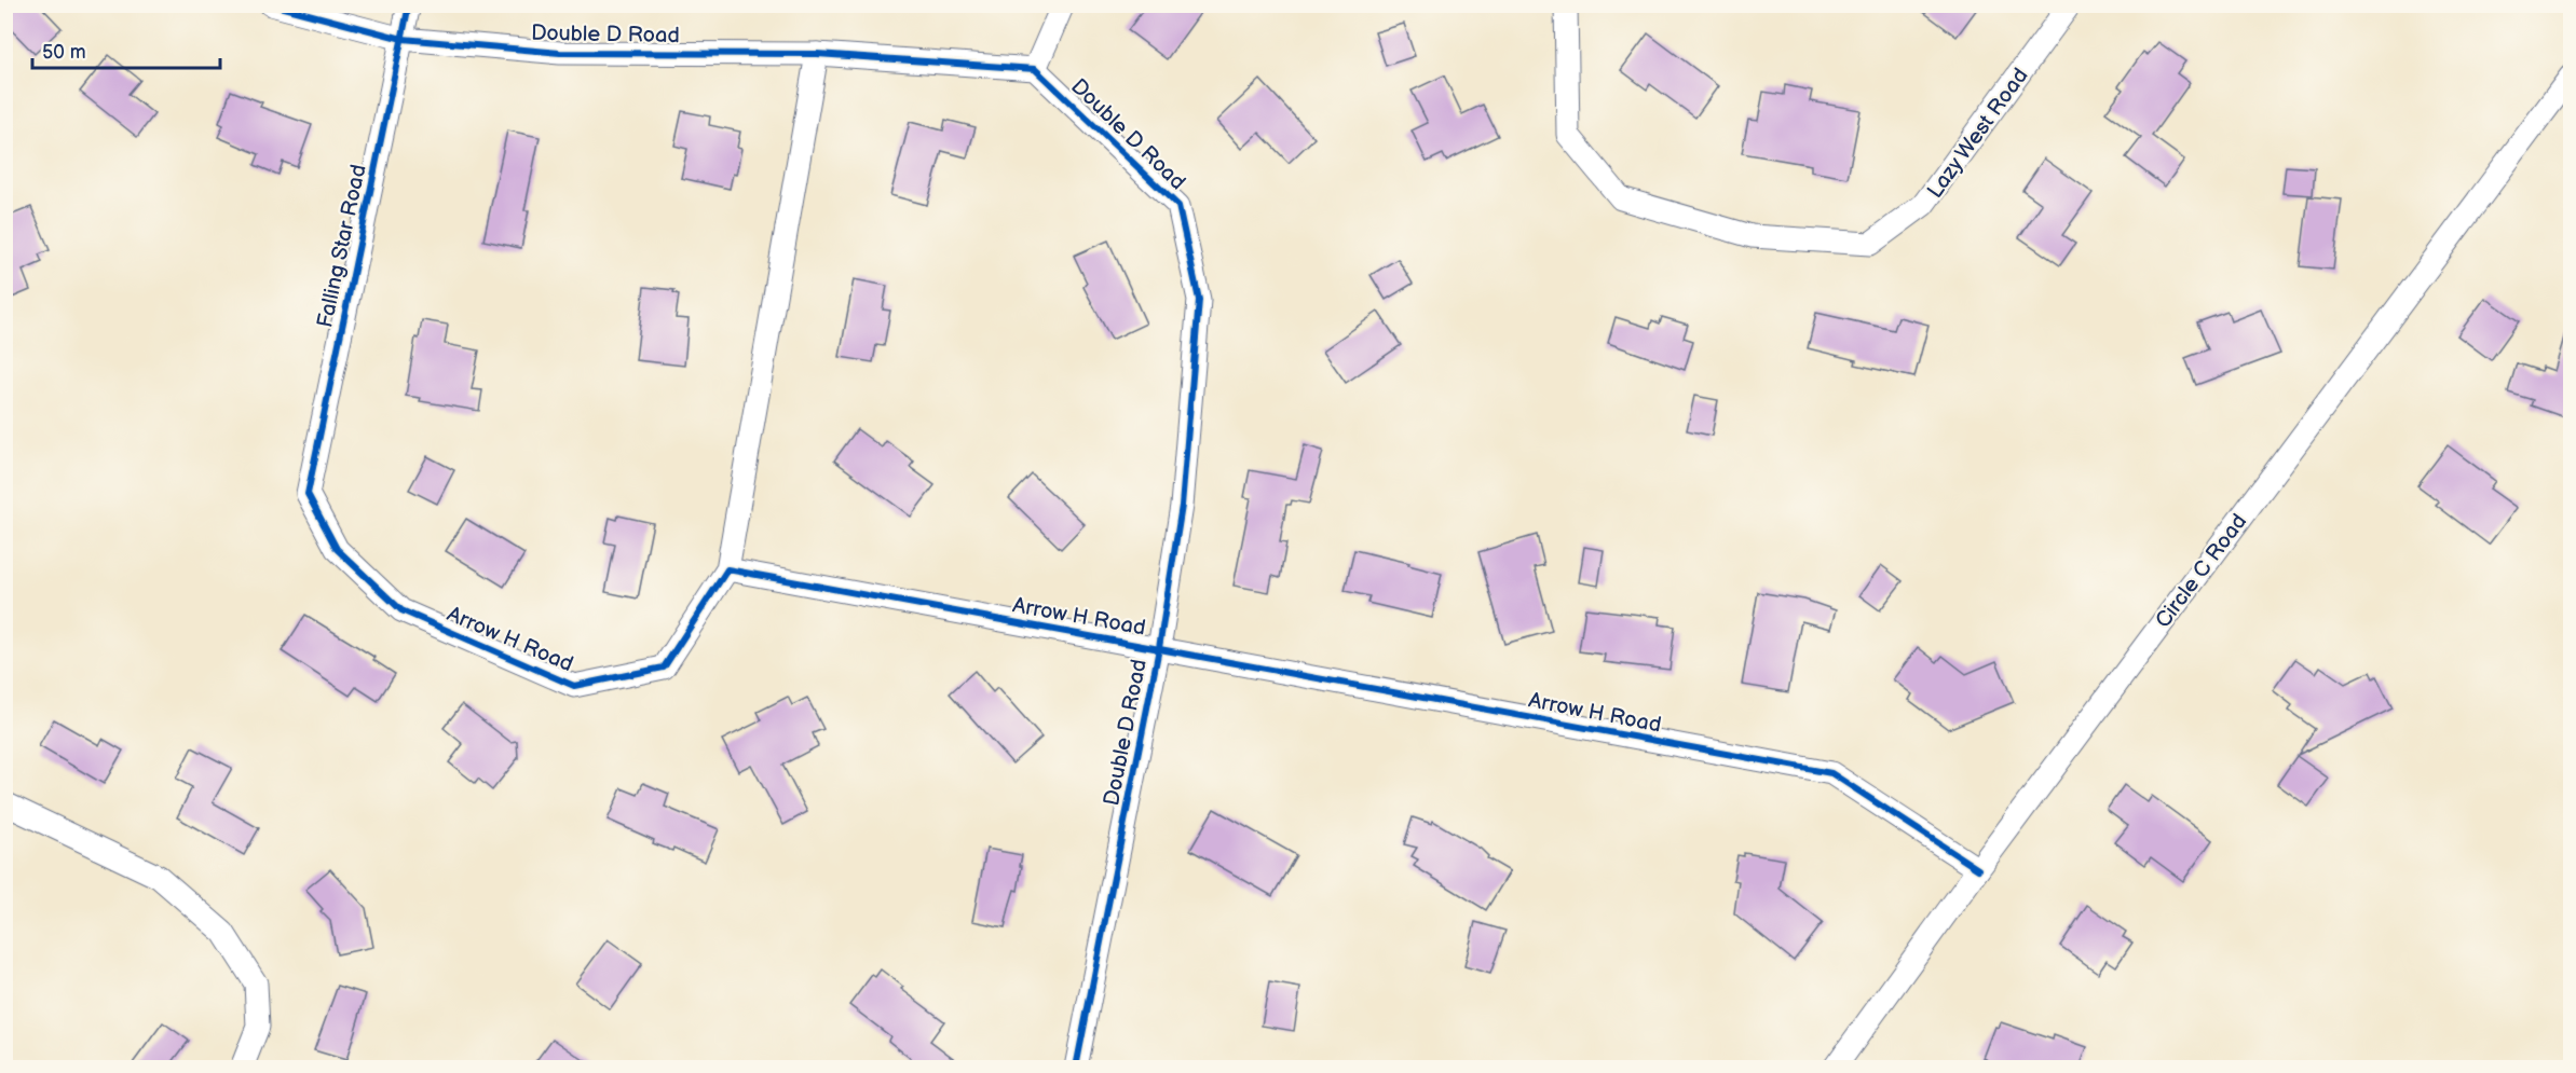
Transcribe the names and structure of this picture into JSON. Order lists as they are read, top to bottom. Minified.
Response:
{"streets":{"street":["Double D Road","Lazy West Road","Falling Star Road","Circle C Road","Arrow H Road"]},"crossings":[["Double D Road","Falling Star Road"],["Double D Road","Arrow H Road"],["Falling Star Road","Arrow H Road"],["Circle C Road","Arrow H Road"]],"scale_bar":"50 m"}
